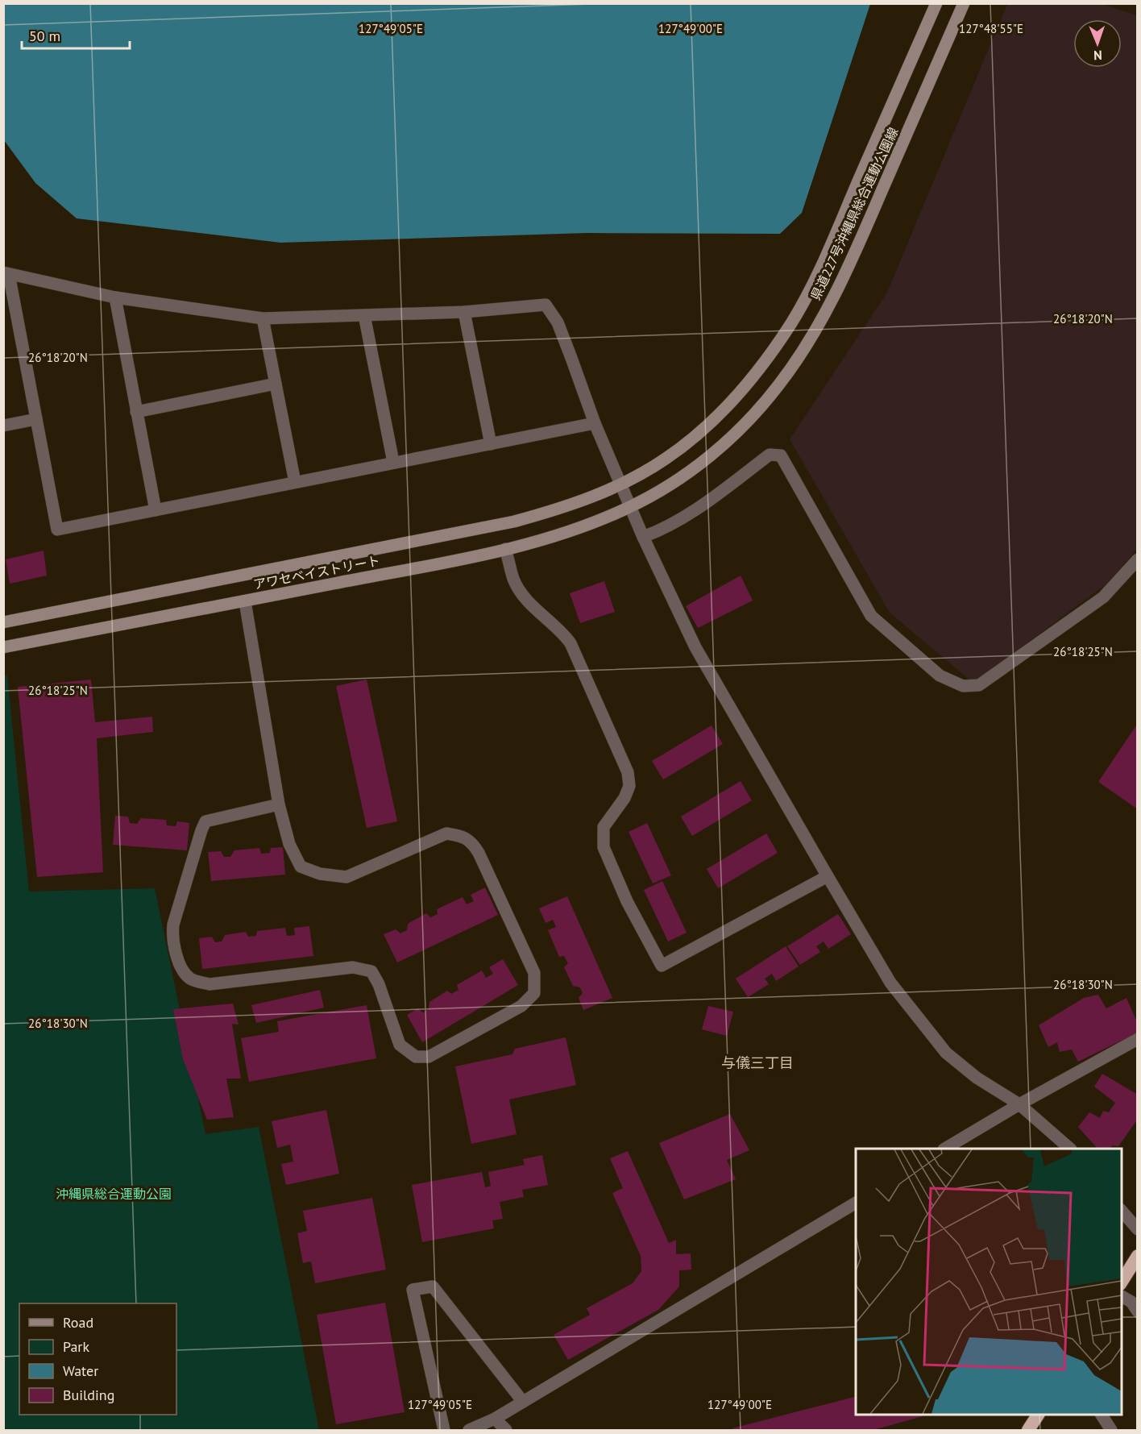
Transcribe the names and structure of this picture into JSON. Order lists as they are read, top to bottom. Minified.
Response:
{"streets":{"main road":["県道227号沖縄県総合運動公園線","アワセベイストリート"]},"crossings":[["県道227号沖縄県総合運動公園線","アワセベイストリート"]],"districts":["与儀三丁目"],"parks":["沖縄県総合運動公園"],"legend":["Road","Park","Water","Building"],"scale_bar":"50 m","north":"bottom","coordinates":["127°49'05\"E","127°49'00\"E","127°48'55\"E","26°18'20\"N","26°18'25\"N","26°18'30\"N"]}
